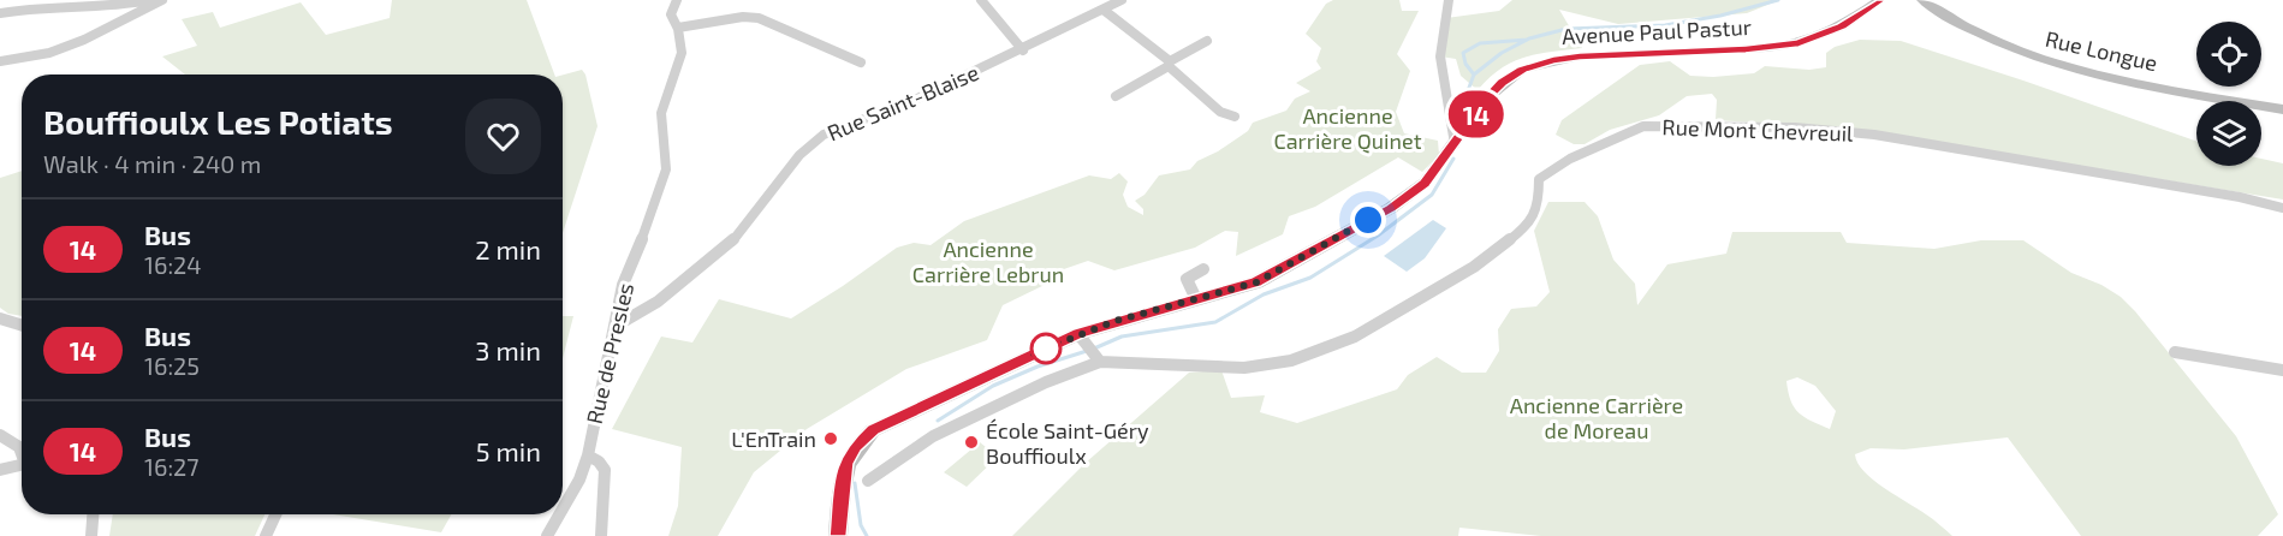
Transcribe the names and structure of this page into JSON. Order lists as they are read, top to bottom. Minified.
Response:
{"streets":{"main road":["Avenue Paul Pastur","Rue Longue"],"street":["Rue Saint-Blaise","Rue Mont Chevreuil","Rue de Presles"]},"crossings":[["Avenue Paul Pastur","Rue Mont Chevreuil"],["Rue Saint-Blaise","Rue de Presles"]],"parks":["Ancienne Carrière Quinet","Ancienne Carrière Lebrun","Ancienne Carrière de Moreau"],"places":["L'EnTrain","École Saint-Géry Bouffioulx"],"lines":["bus line 14"],"page":{"on_map":"14","heading":["Bouffioulx Les Potiats","Walk · 4 min · 240 m"],"list":[{"mark":"14","name":"Bus","note":"16:24","value":"2 min"},{"mark":"14","name":"Bus","note":"16:25","value":"3 min"},{"mark":"14","name":"Bus","note":"16:27","value":"5 min"}]}}
